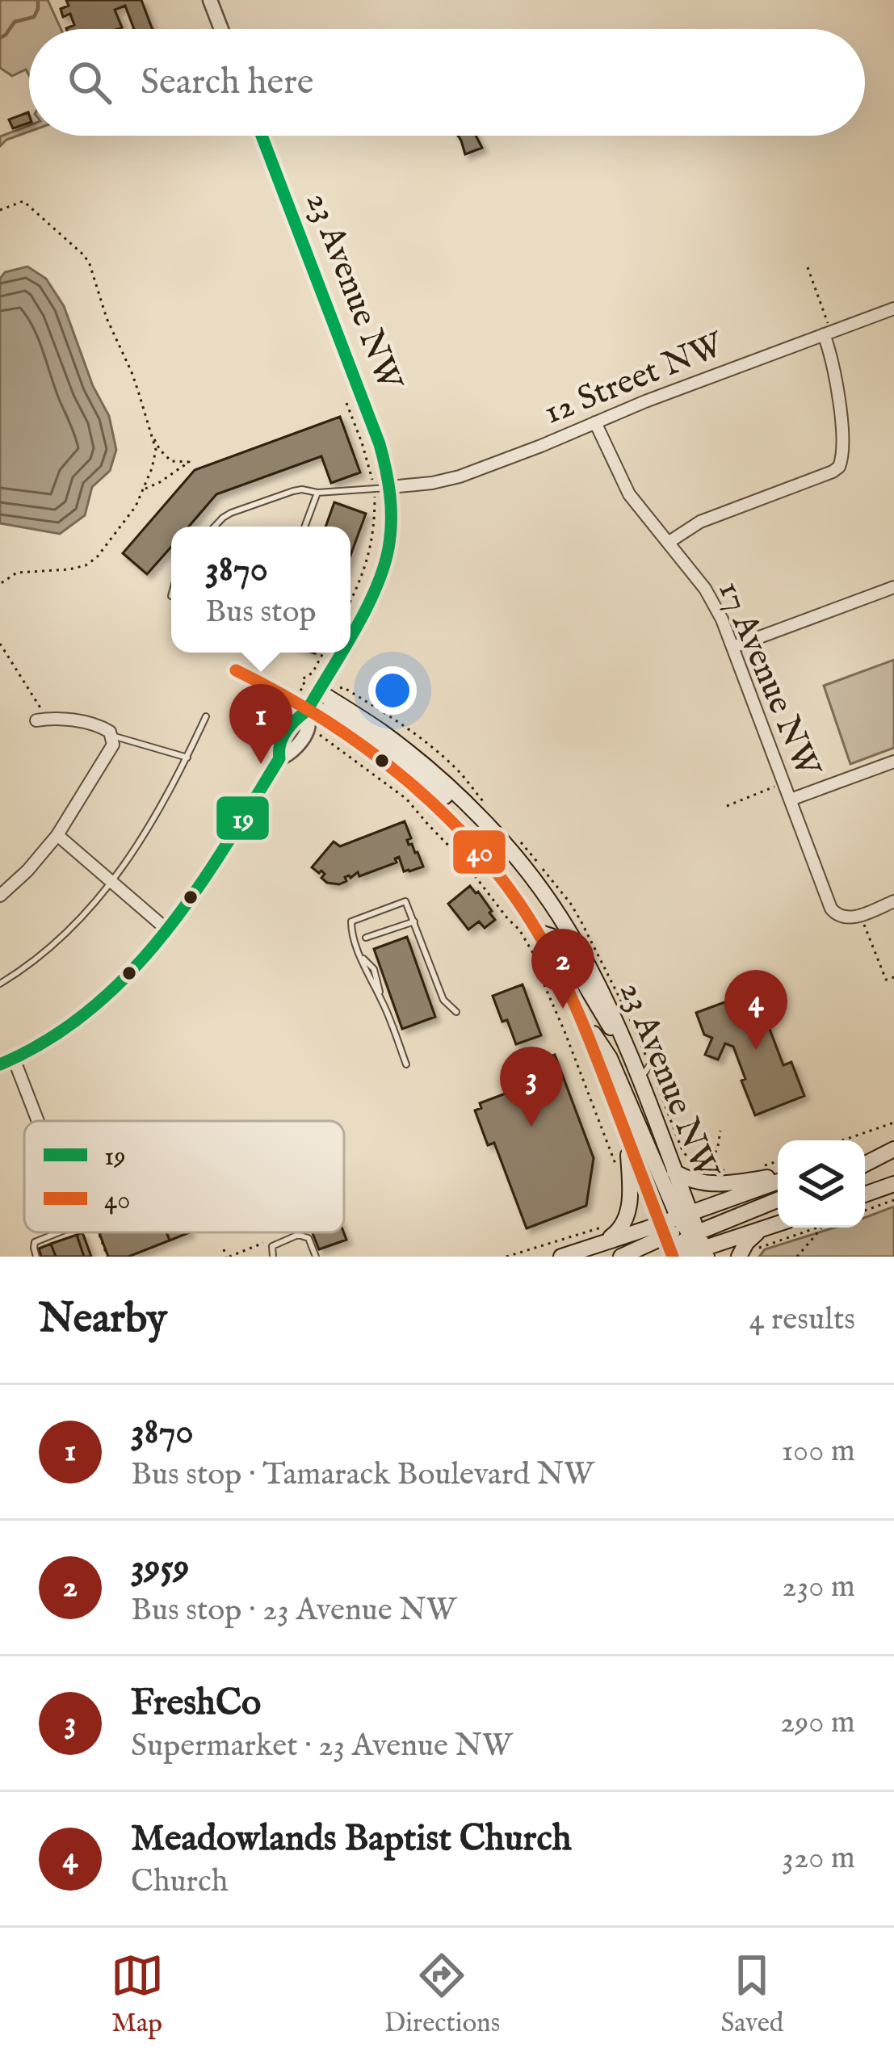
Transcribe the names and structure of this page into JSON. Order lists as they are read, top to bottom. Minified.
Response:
{"streets":{"main road":["23 Avenue NW"],"street":["12 Street NW","17 Avenue NW"]},"crossings":[["23 Avenue NW","12 Street NW"],["12 Street NW","17 Avenue NW"]],"lines":["transit line 19","transit line 40"],"legend":["19","40"],"page":{"search":"Search here","popup":["3870","Bus stop"],"pins":["1","2","4","3"],"heading":["Nearby","4 results"],"list":[{"mark":"1","name":"3870","note":"Bus stop · Tamarack Boulevard NW","value":"100 m"},{"mark":"2","name":"3959","note":"Bus stop · 23 Avenue NW","value":"230 m"},{"mark":"3","name":"FreshCo","note":"Supermarket · 23 Avenue NW","value":"290 m"},{"mark":"4","name":"Meadowlands Baptist Church","note":"Church","value":"320 m"}],"nav":["Map","Directions","Saved"]}}
